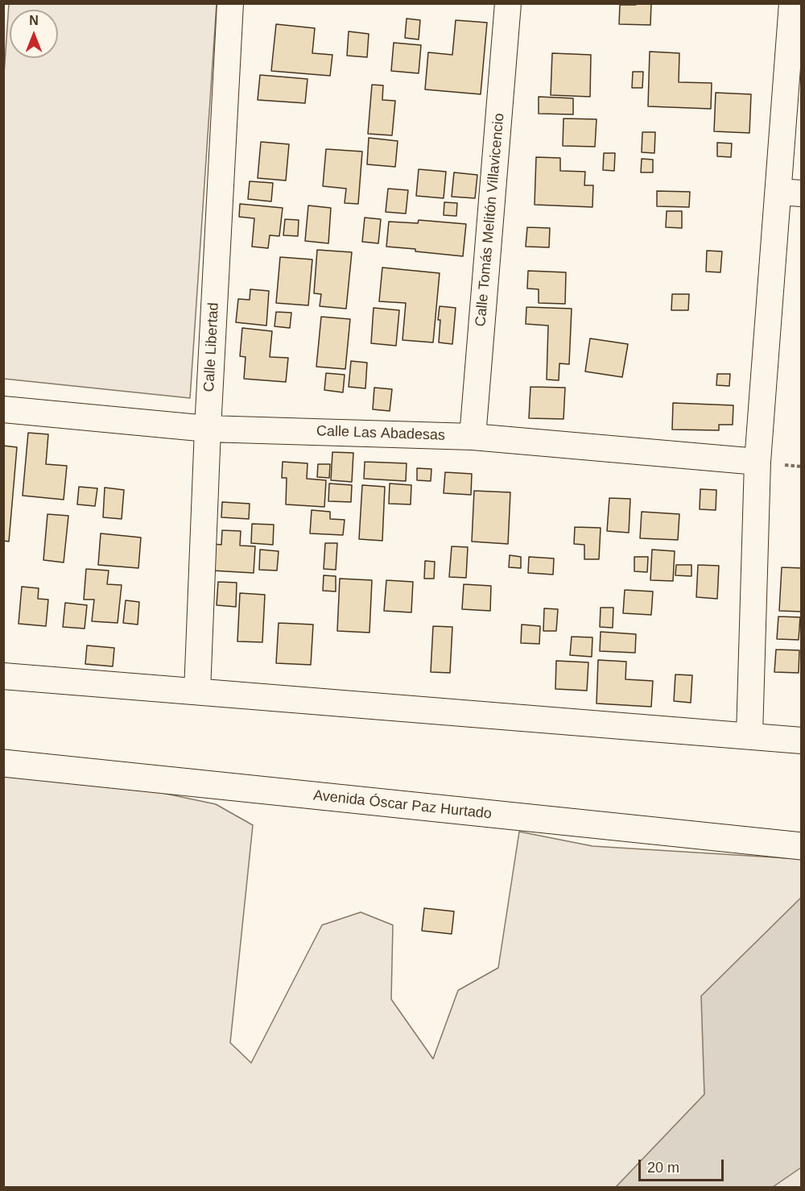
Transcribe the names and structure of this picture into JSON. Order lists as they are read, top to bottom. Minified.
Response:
{"streets":{"main road":["Avenida Óscar Paz Hurtado"],"street":["Calle Tomás Melitón Villavicencio","Calle Libertad","Calle Las Abadesas"]},"crossings":[["Calle Tomás Melitón Villavicencio","Calle Las Abadesas"],["Calle Libertad","Calle Las Abadesas"]],"scale_bar":"20 m","north":"top"}
